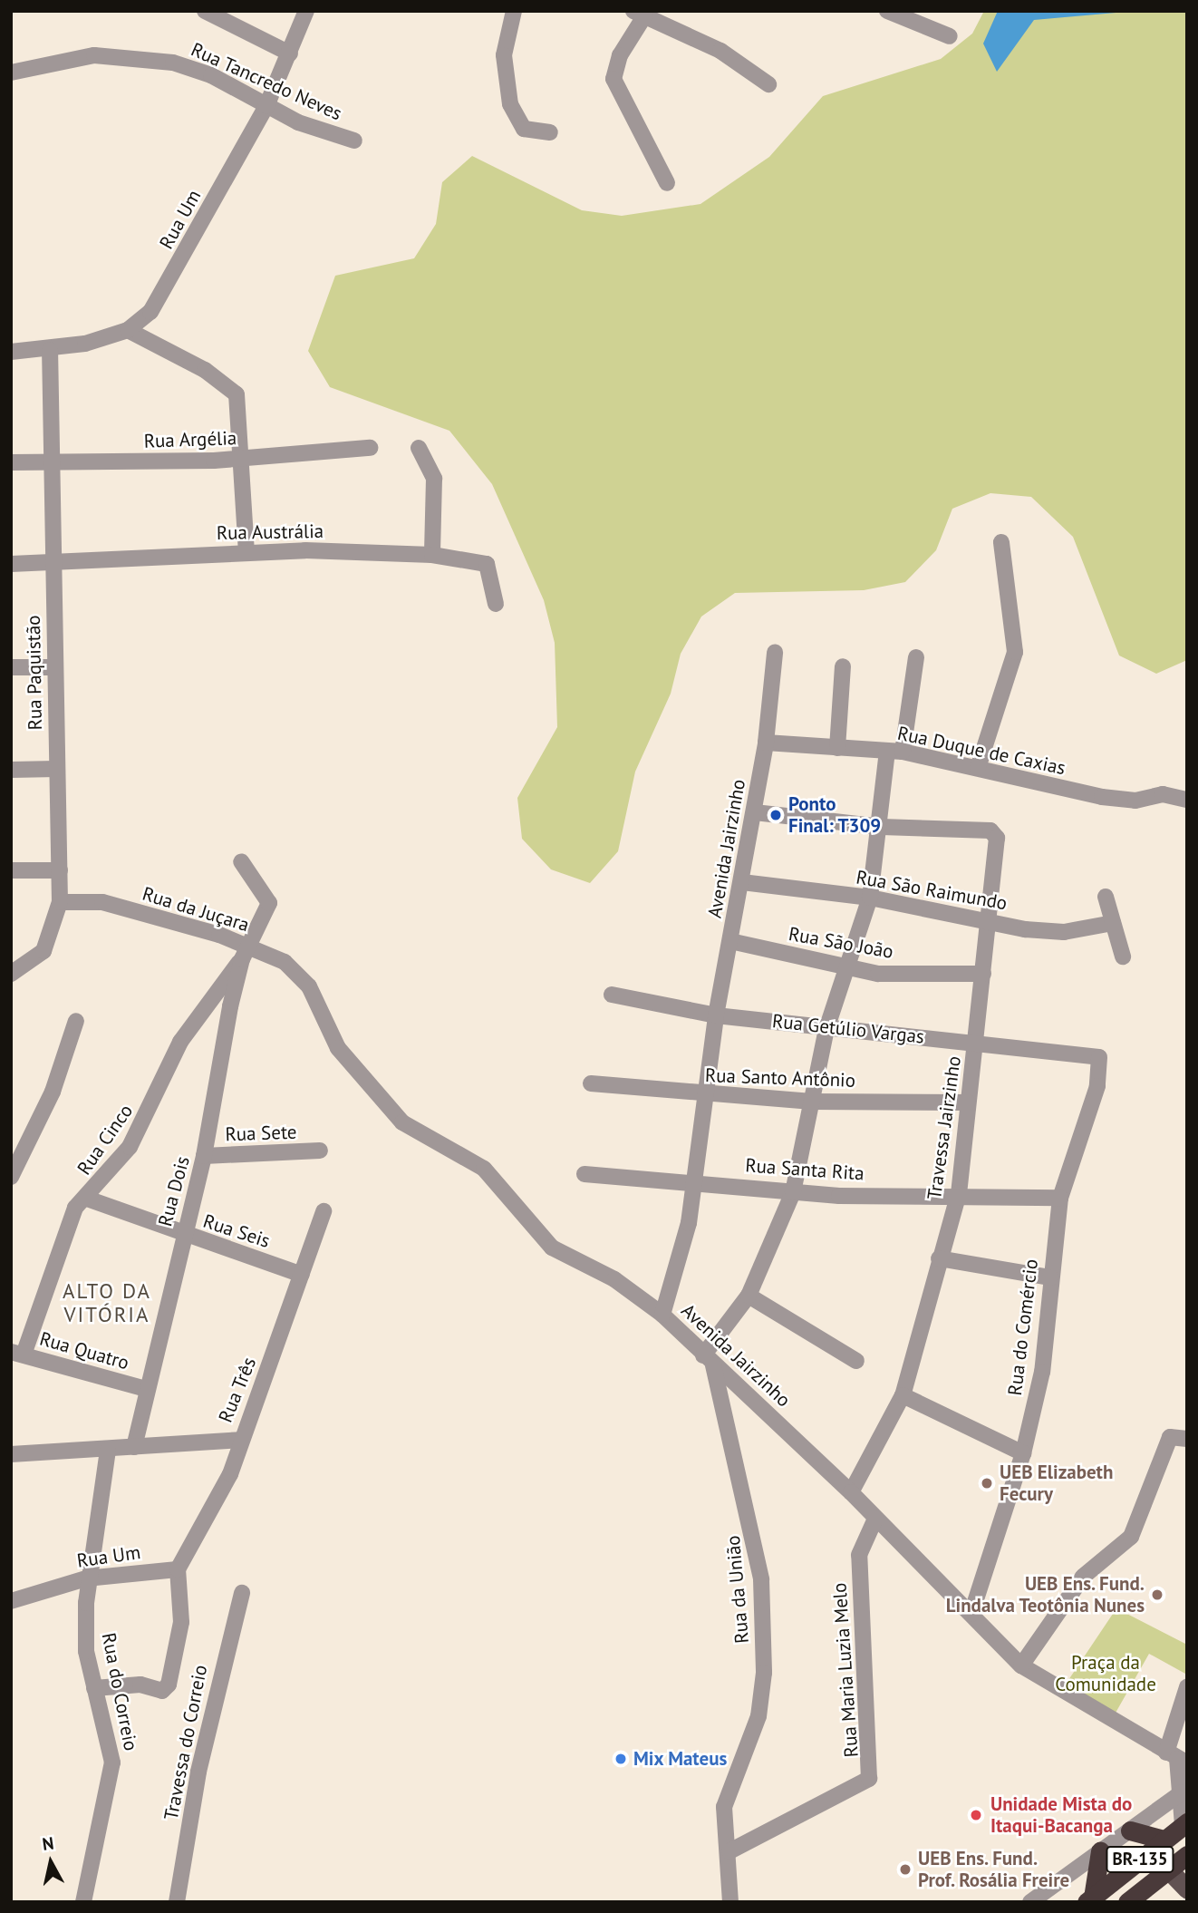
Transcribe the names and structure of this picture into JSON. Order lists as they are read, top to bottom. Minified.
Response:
{"streets":{"highway":["BR-135"],"street":["Rua Tancredo Neves","Rua Um","Rua Argélia","Rua Austrália","Rua Paquistão","Rua Duque de Caxias","Avenida Jairzinho","Rua São Raimundo","Rua da Juçara","Rua São João","Rua Getúlio Vargas","Rua Santo Antônio","Travessa Jairzinho","Rua Sete","Rua Cinco","Rua Santa Rita","Rua Dois","Rua Seis","Rua do Comércio","Rua Quatro","Rua Três","Rua da União","Rua Maria Luzia Melo","Rua do Correio","Travessa do Correio"]},"crossings":[["Rua Tancredo Neves","Rua Um"],["Rua Um","Rua do Correio"],["Rua Argélia","Rua Paquistão"],["Rua Austrália","Rua Paquistão"],["Rua Paquistão","Rua da Juçara"],["Rua Duque de Caxias","Avenida Jairzinho"],["Avenida Jairzinho","Rua São Raimundo"],["Avenida Jairzinho","Rua da Juçara"],["Avenida Jairzinho","Rua São João"],["Avenida Jairzinho","Rua Getúlio Vargas"],["Avenida Jairzinho","Rua Santo Antônio"],["Avenida Jairzinho","Travessa Jairzinho"],["Avenida Jairzinho","Rua Santa Rita"],["Avenida Jairzinho","Rua do Comércio"],["Avenida Jairzinho","Rua da União"],["Avenida Jairzinho","Rua Maria Luzia Melo"],["Rua São Raimundo","Travessa Jairzinho"],["Rua da Juçara","Rua Cinco"],["Rua da Juçara","Rua Dois"],["Rua São João","Travessa Jairzinho"],["Rua Getúlio Vargas","Travessa Jairzinho"],["Rua Getúlio Vargas","Rua do Comércio"],["Rua Santo Antônio","Travessa Jairzinho"],["Travessa Jairzinho","Rua Santa Rita"],["Rua Sete","Rua Dois"],["Rua Cinco","Rua Dois"],["Rua Cinco","Rua Seis"],["Rua Cinco","Rua Quatro"],["Rua Santa Rita","Rua do Comércio"],["Rua Dois","Rua Seis"],["Rua Dois","Rua Quatro"],["Rua Dois","Rua Três"],["Rua Seis","Rua Três"],["Rua Três","Rua do Correio"],["Rua da União","Rua Maria Luzia Melo"]],"districts":["ALTO DA VITÓRIA"],"parks":["Praça da Comunidade"],"places":["Ponto Final: T309","UEB Elizabeth Fecury","UEB Ens. Fund. Lindalva Teotônia Nunes","Mix Mateus","Unidade Mista do Itaqui-Bacanga","UEB Ens. Fund. Prof. Rosália Freire"],"north":"top"}
